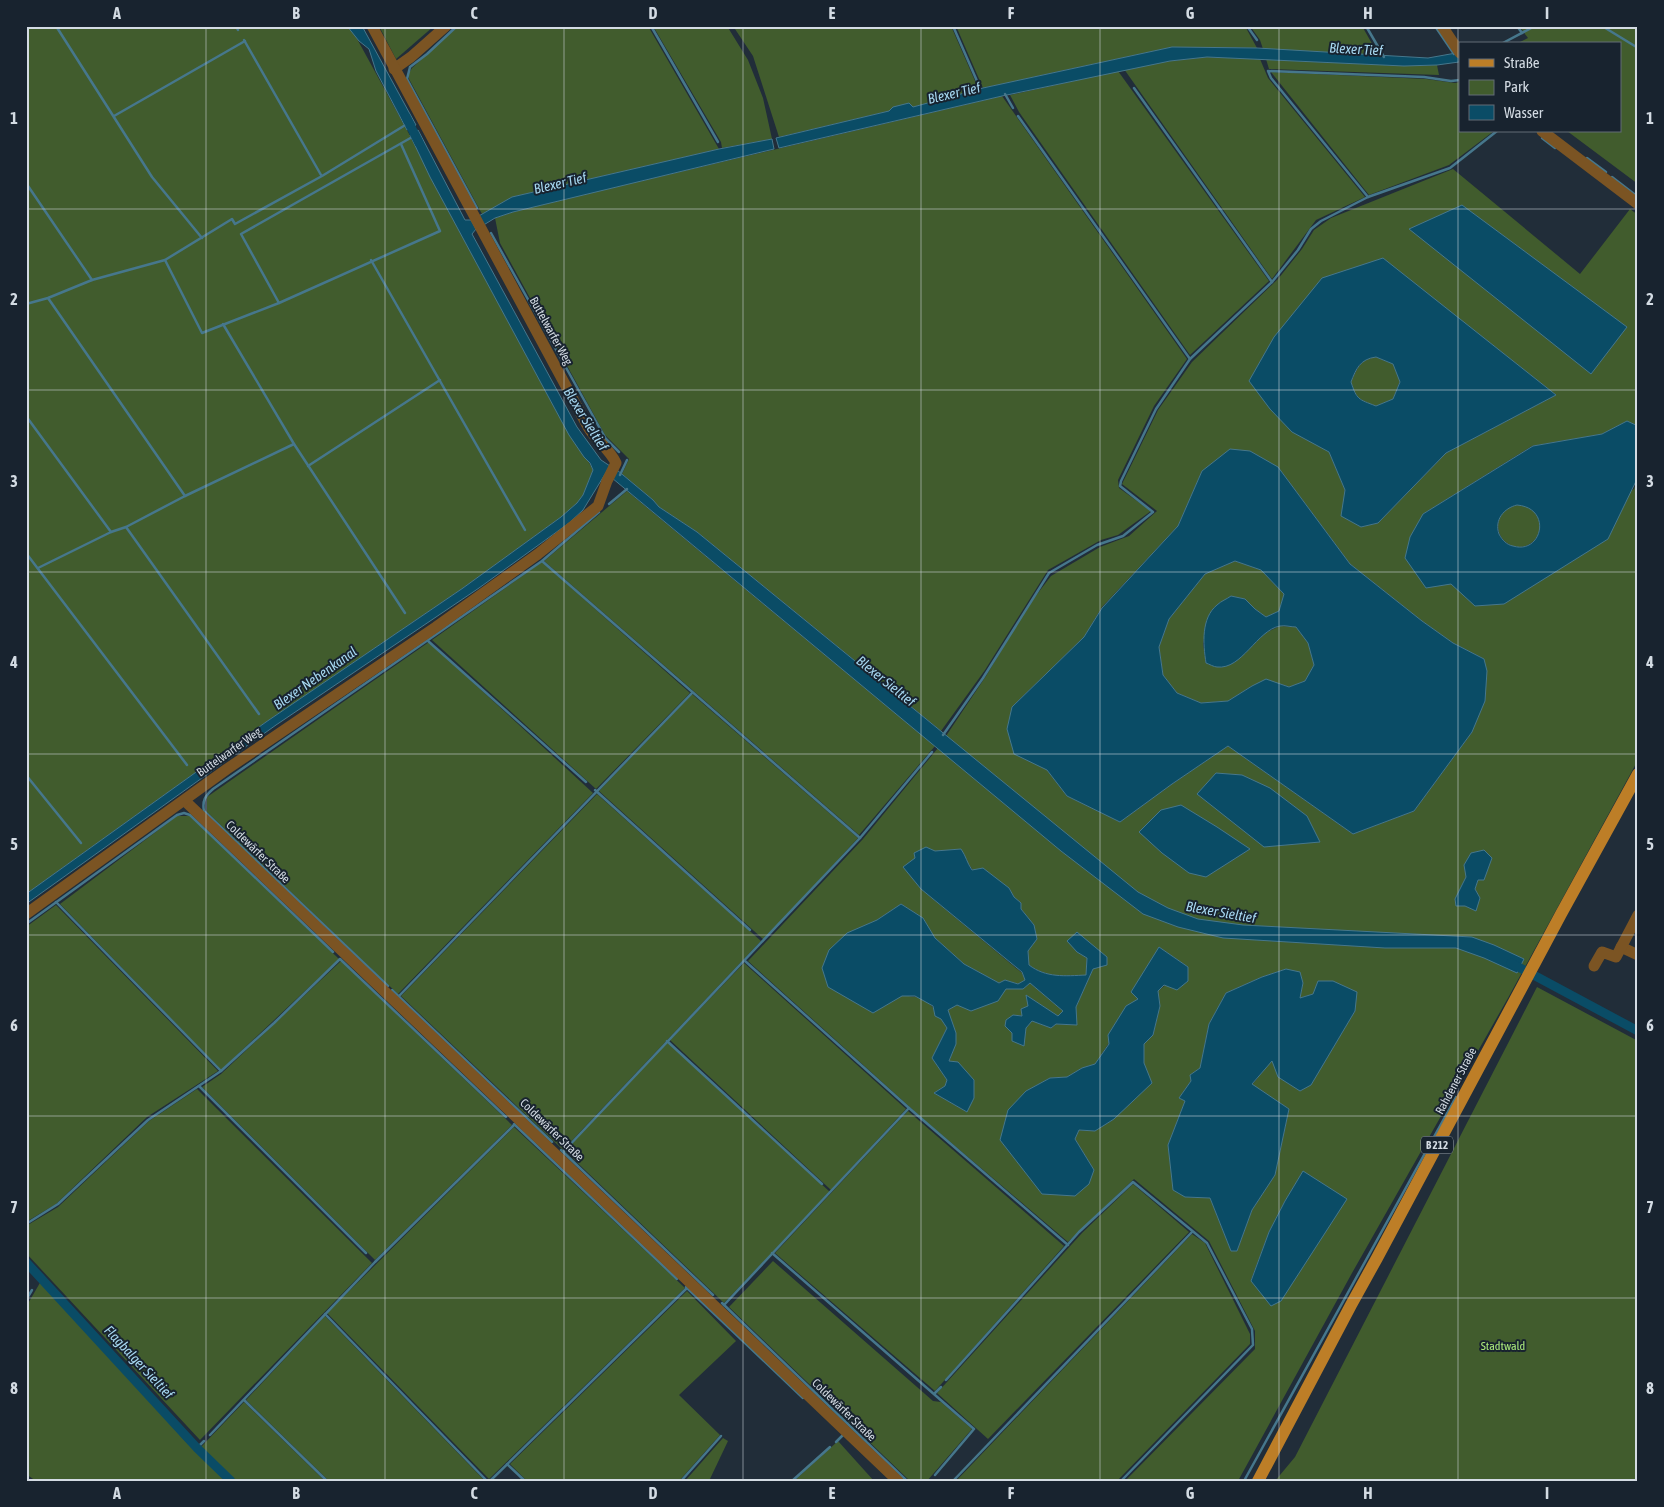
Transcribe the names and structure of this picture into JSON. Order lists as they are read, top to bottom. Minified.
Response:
{"streets":{"main road":["Rahdener Straße","B 212"],"street":["Buttelwarfer Weg","Coldewärfer Straße"]},"crossings":[["Buttelwarfer Weg","Coldewärfer Straße"]],"water":["Blexer Tief","Blexer Sieltief","Blexer Nebenkanal","Flagbalger Sieltief"],"parks":["Stadtwald"],"legend":["Straße","Park","Wasser"],"grid":{"columns":["A","B","C","D","E","F","G","H","I"],"rows":["1","2","3","4","5","6","7","8"]}}
